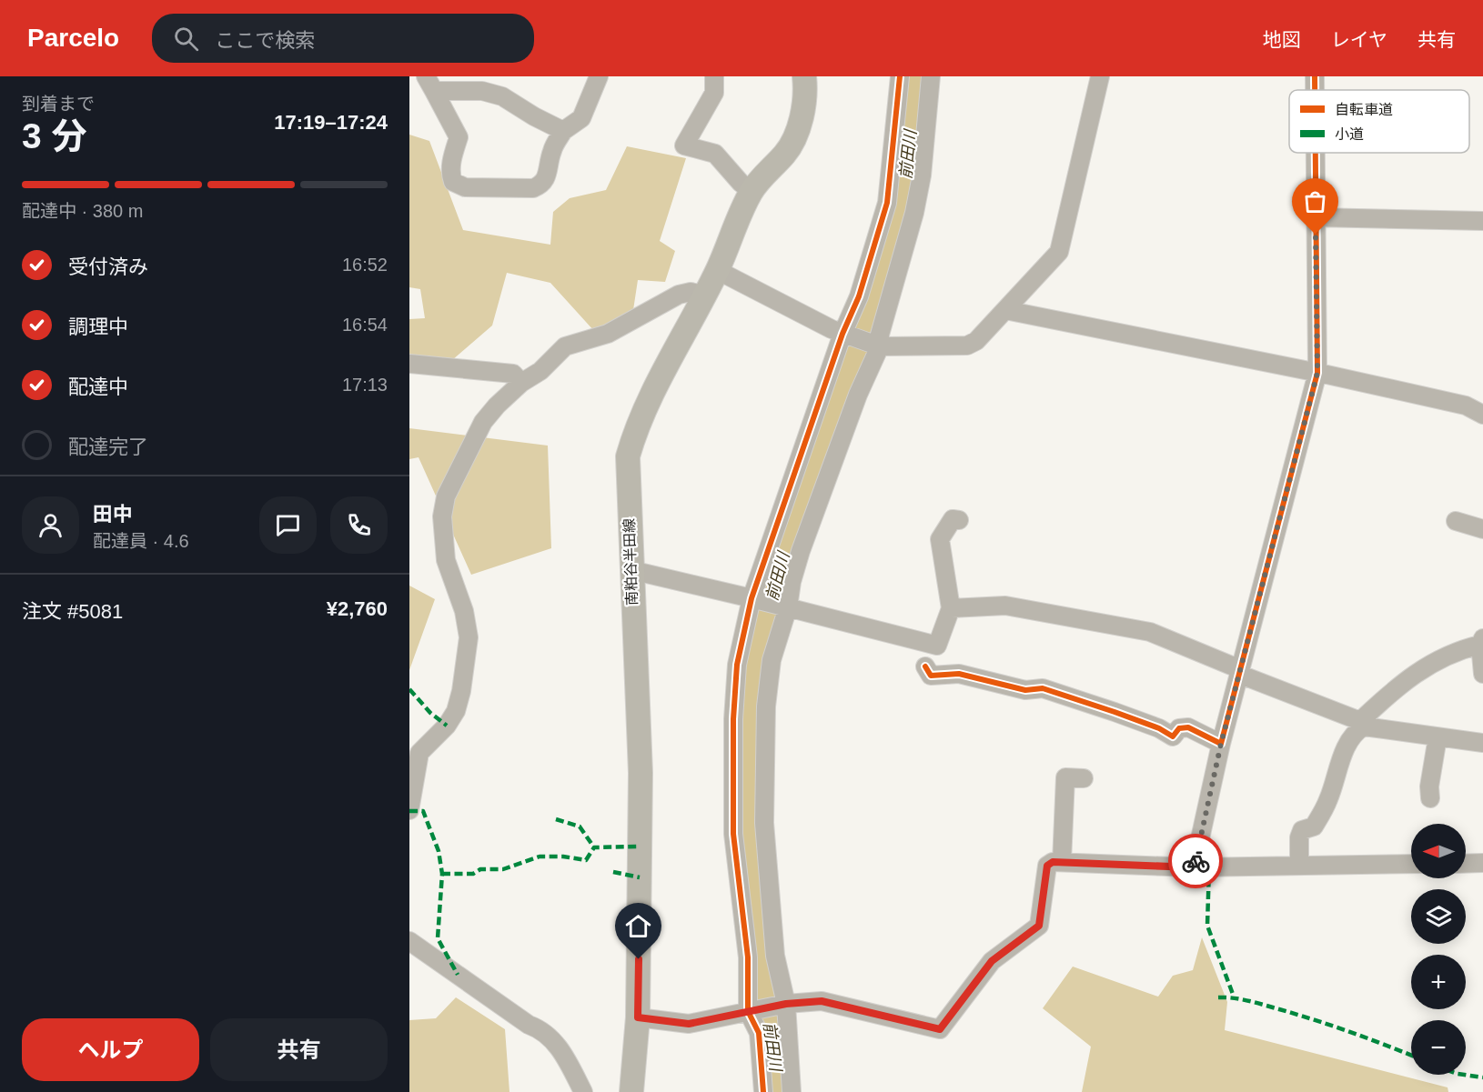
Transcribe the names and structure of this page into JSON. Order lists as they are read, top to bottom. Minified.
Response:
{"streets":{"main road":["南粕谷半田線"]},"water":["前田川"],"legend":["自転車道","小道"],"north":"left","page":{"header":"Parcelo","search":"ここで検索","nav":["地図","レイヤ","共有"],"heading":["3 分","到着まで","17:19–17:24"],"panel":["田中","配達員 · 4.6","注文 #5081","¥2,760"],"bar":"配達中 · 380 m","list":[["受付済み","16:52"],["調理中","16:54"],["配達中","17:13"],"配達完了"],"map_buttons":["+","−"],"buttons":["ヘルプ","共有"]}}
